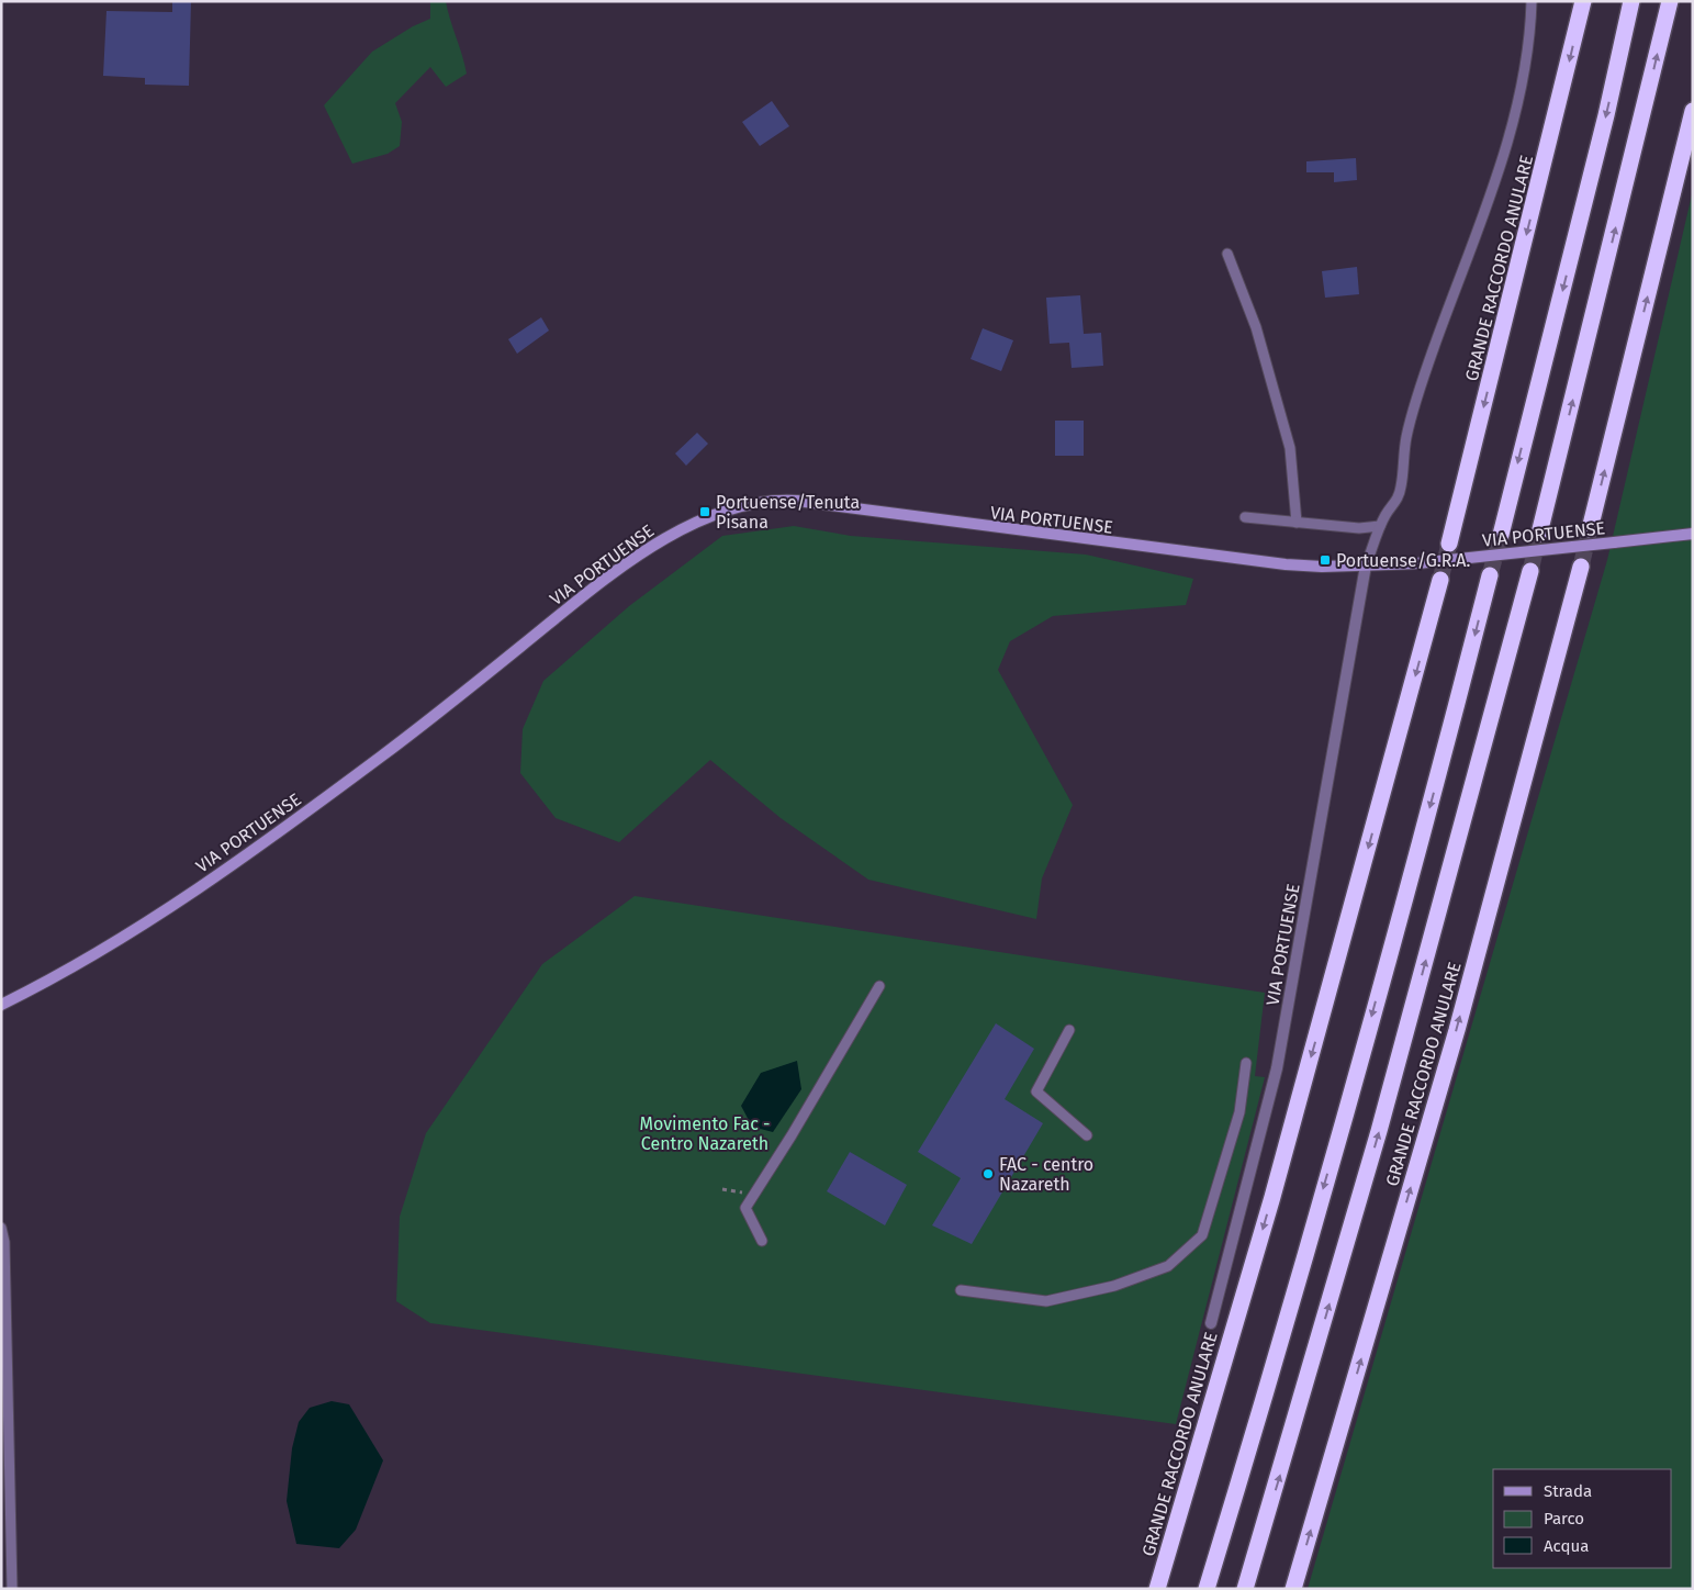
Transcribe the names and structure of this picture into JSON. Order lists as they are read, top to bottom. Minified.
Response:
{"streets":{"highway":["GRANDE RACCORDO ANULARE"],"main road":["VIA PORTUENSE"]},"parks":["Movimento Fac - Centro Nazareth"],"places":{"transit":["Portuense/Tenuta Pisana","Portuense/G.R.A."],"other":["FAC - centro Nazareth"]},"legend":["Strada","Parco","Acqua"]}
